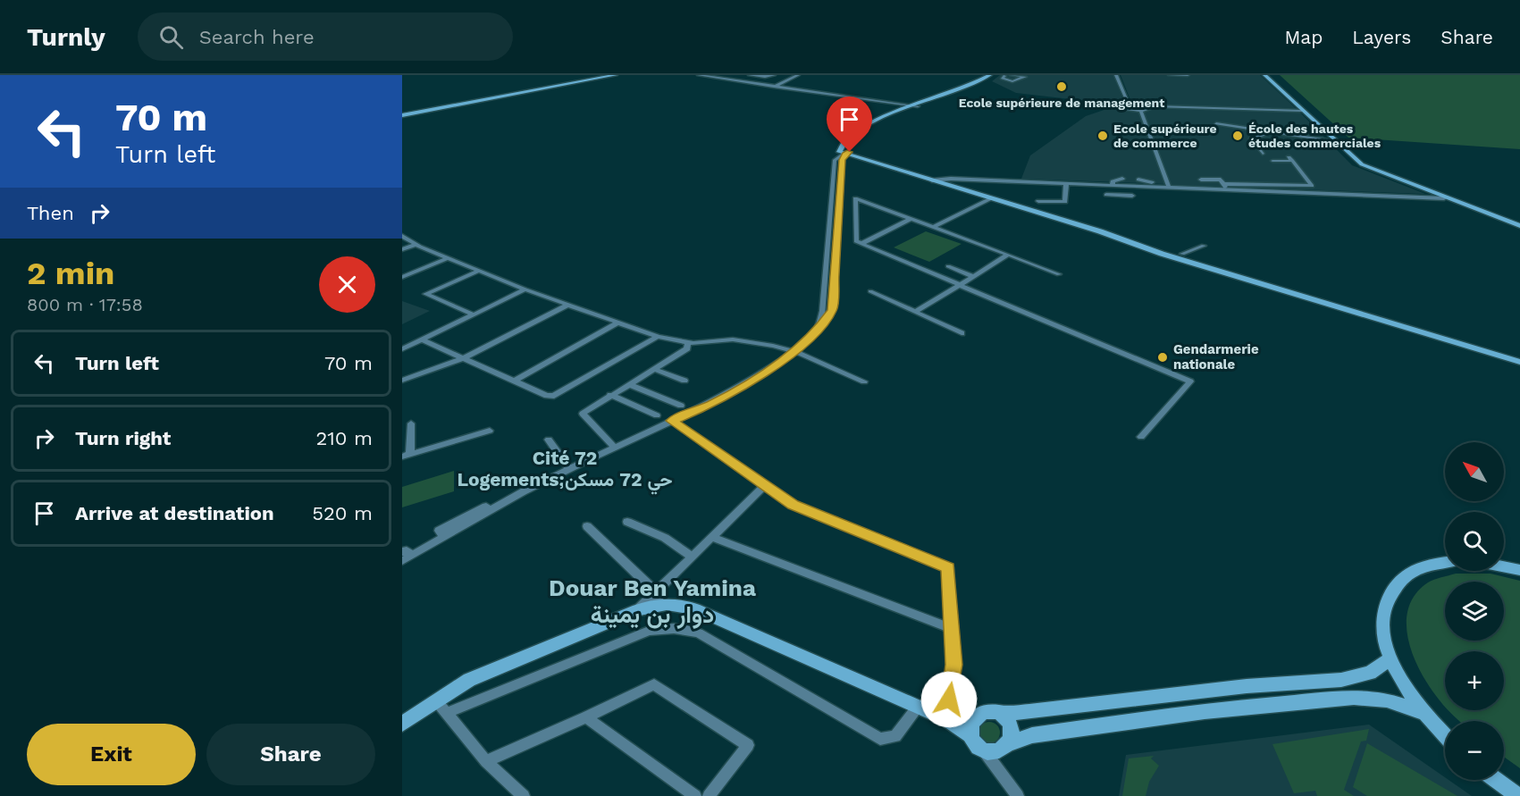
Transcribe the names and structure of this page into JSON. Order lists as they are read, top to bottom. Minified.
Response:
{"districts":["Cité 72 Logements;حي 72 مسكن","Douar Ben Yamina دوار بن يمينة"],"places":["Ecole supérieure de management","Ecole supérieure de commerce","École des hautes études commerciales","Gendarmerie nationale"],"north":"top left","page":{"header":"Turnly","search":"Search here","nav":["Map","Layers","Share"],"turn":["70 m","Turn left"],"then":"Then","heading":["2 min","800 m · 17:58"],"list":[{"name":"Turn left","value":"70 m"},{"name":"Turn right","value":"210 m"},{"name":"Arrive at destination","value":"520 m"}],"map_buttons":["+","−"],"buttons":["Exit","Share"]}}
